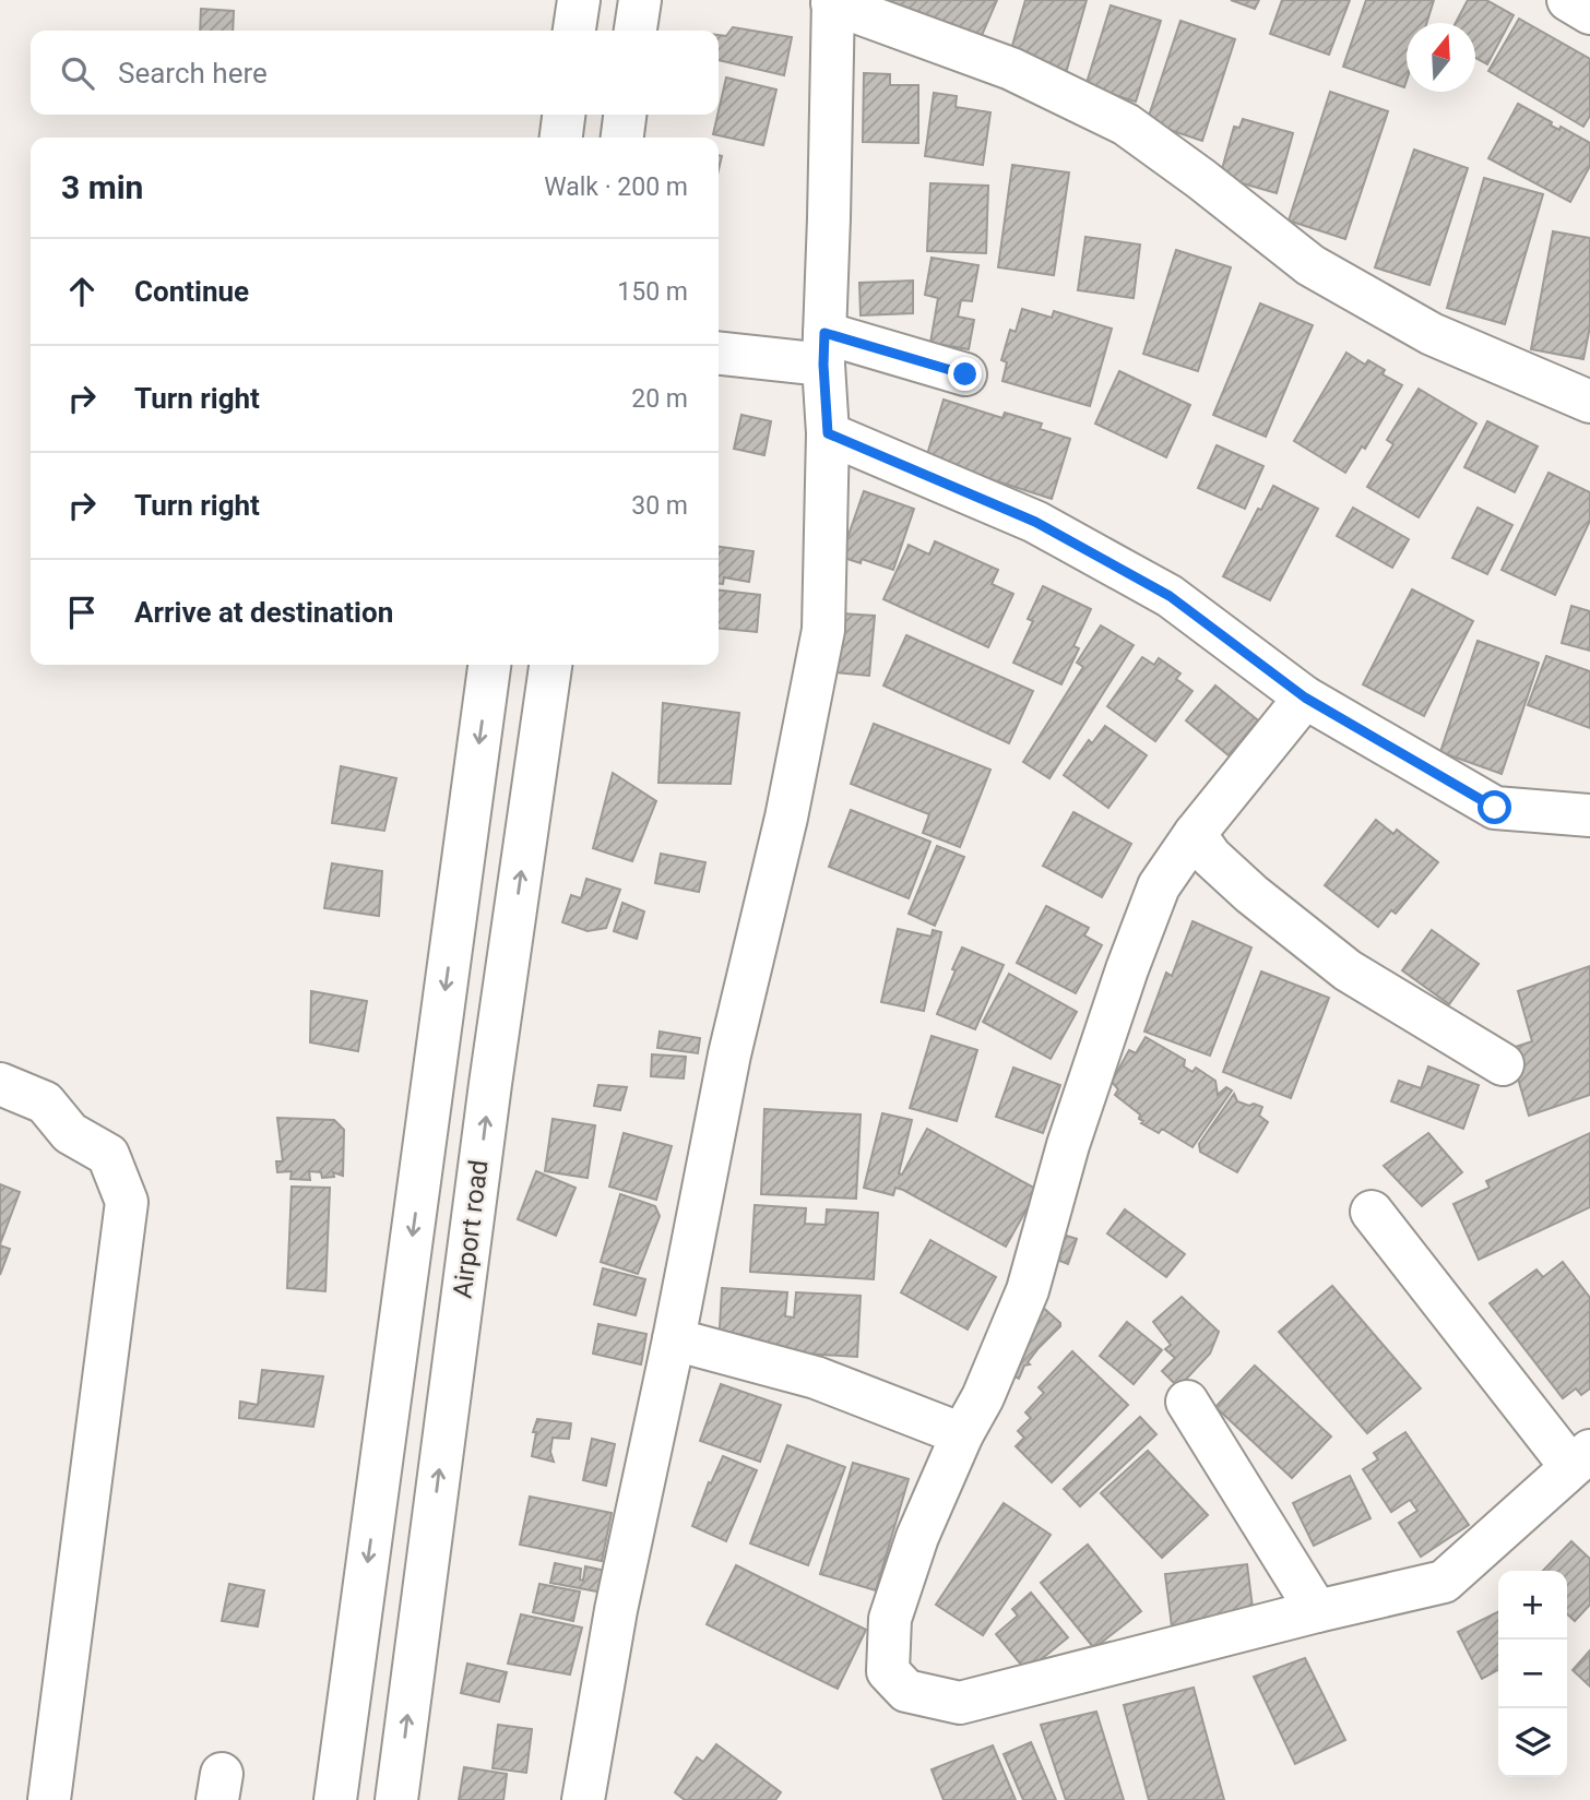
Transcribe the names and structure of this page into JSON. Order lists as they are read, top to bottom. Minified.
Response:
{"streets":{"street":["Airport road"]},"north":"top","page":{"search":"Search here","heading":["3 min","Walk · 200 m"],"list":[["Continue","150 m"],["Turn right","20 m"],["Turn right","30 m"],"Arrive at destination"],"map_buttons":["+","−"]}}
